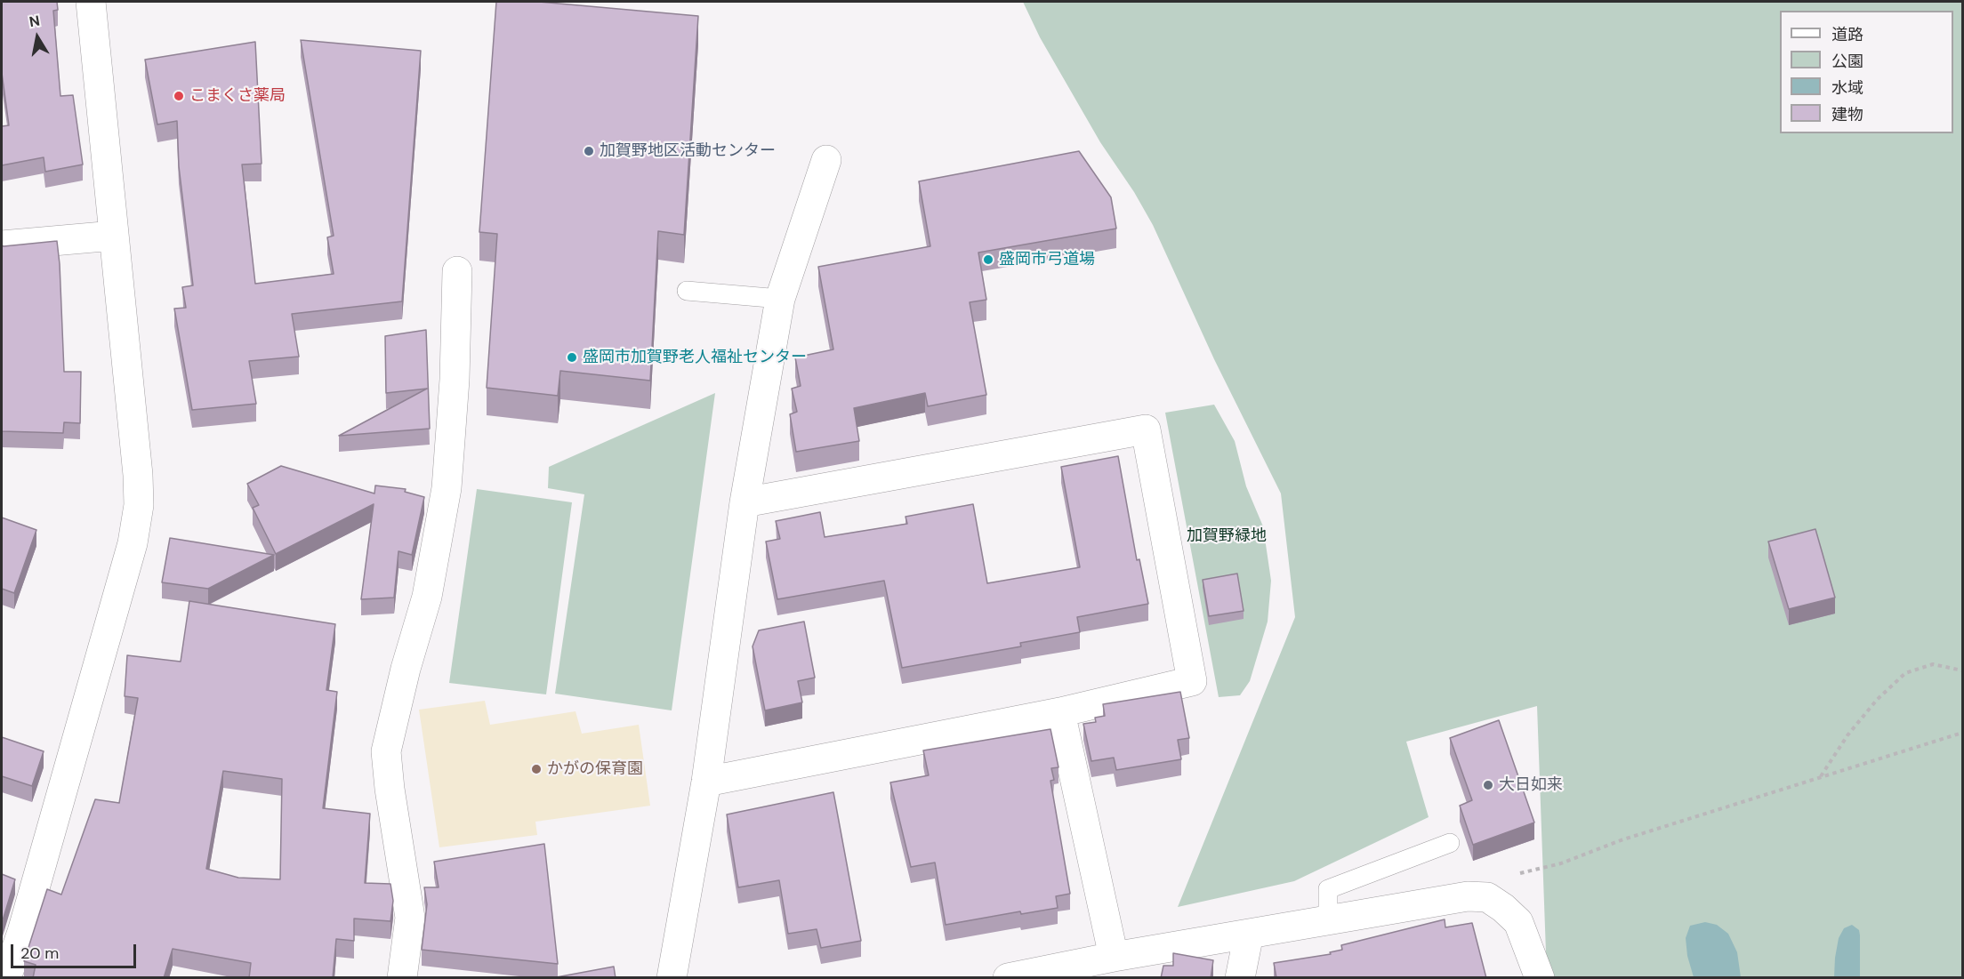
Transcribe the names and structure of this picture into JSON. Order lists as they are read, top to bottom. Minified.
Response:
{"parks":["加賀野緑地"],"places":["こまくさ薬局","加賀野地区活動センター","盛岡市弓道場","盛岡市加賀野老人福祉センター","かがの保育園","大日如来"],"legend":["道路","公園","水域","建物"],"scale_bar":"20 m","north":"top"}
